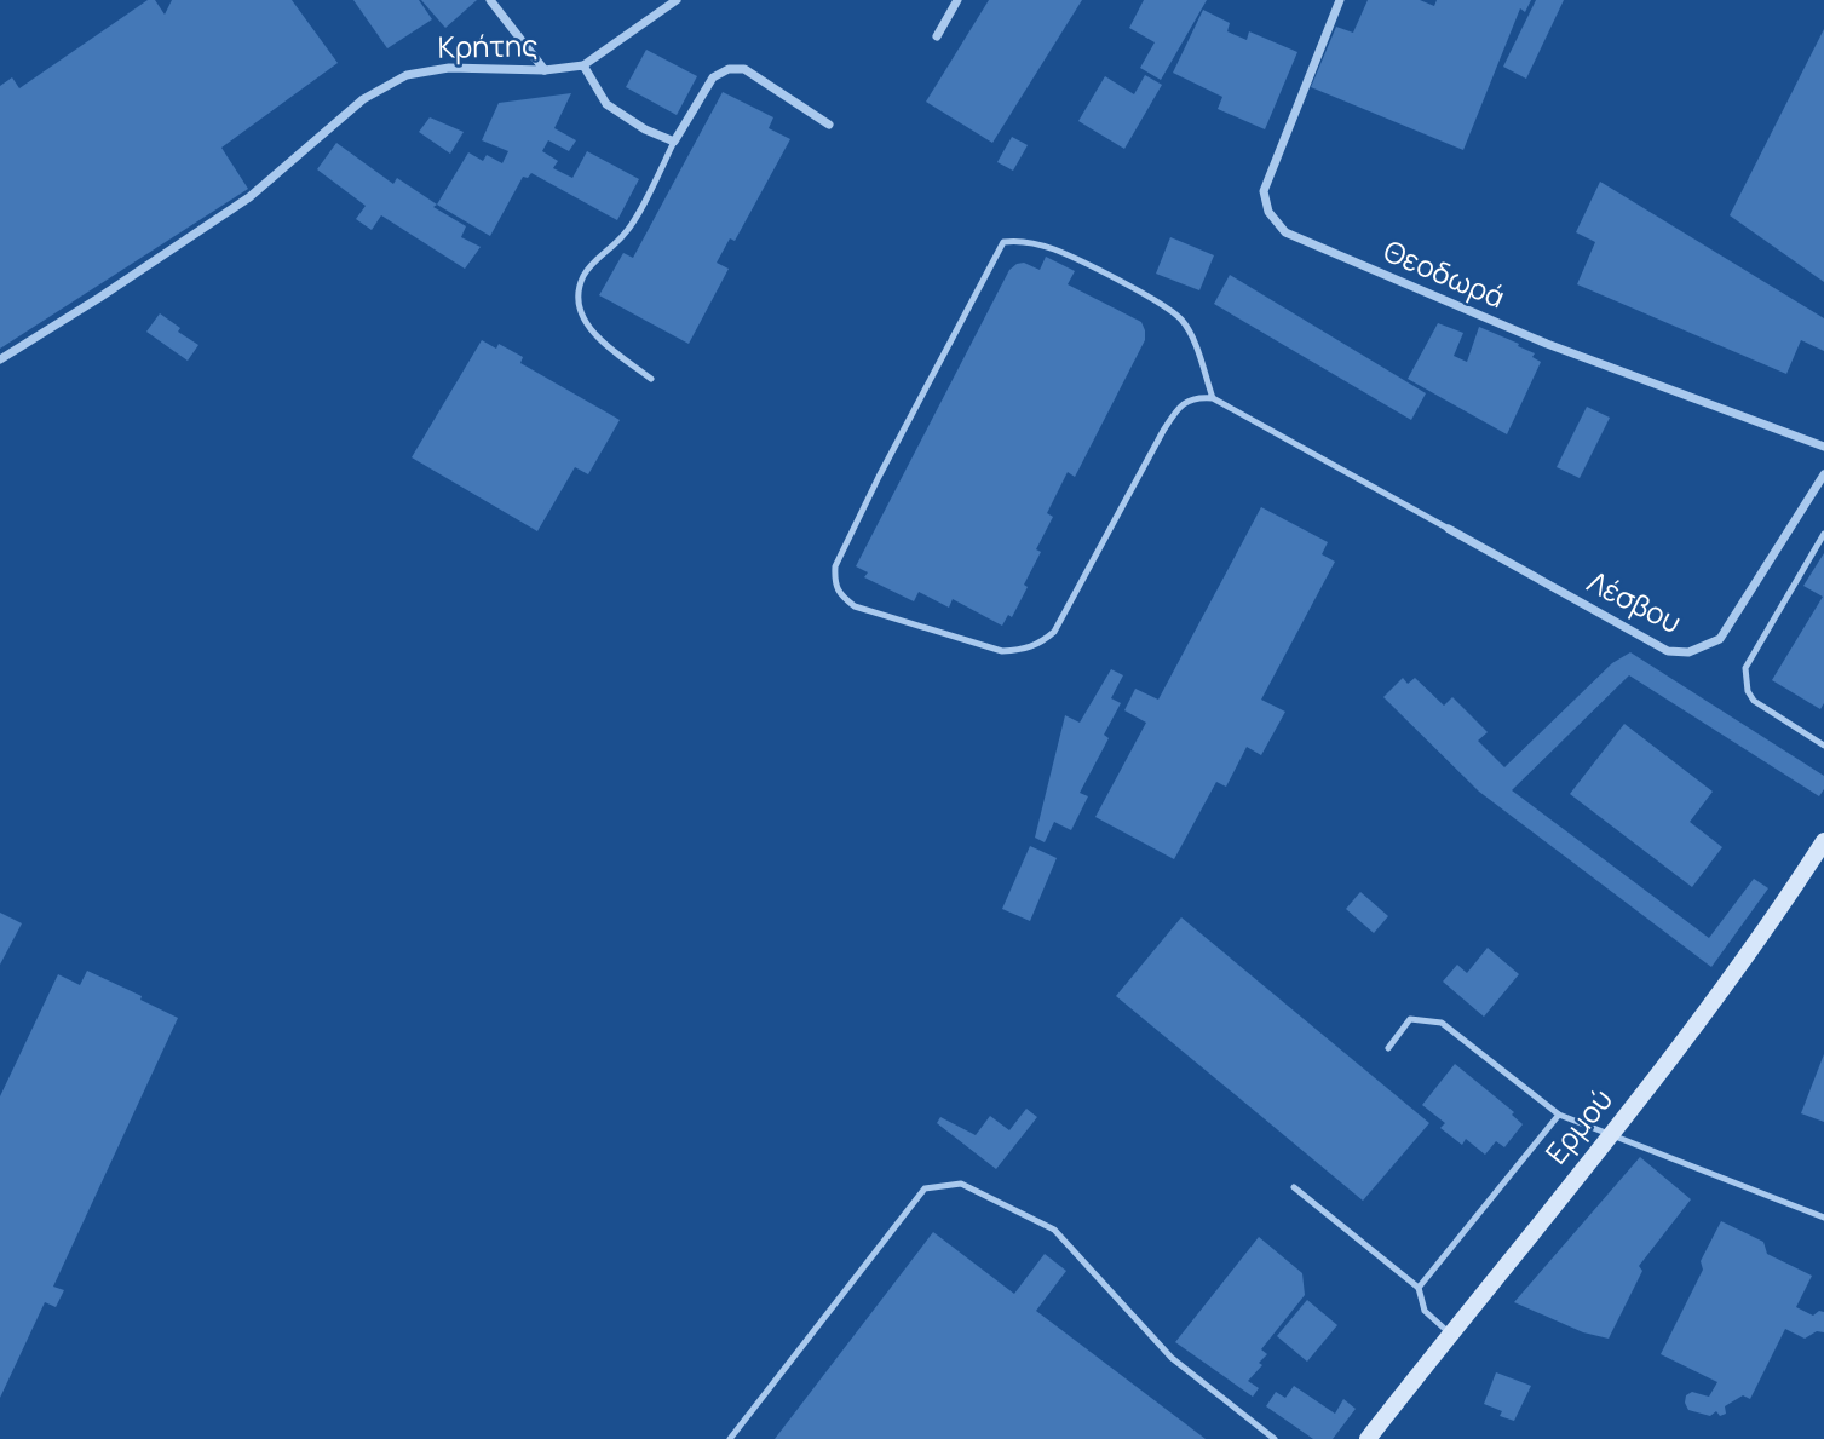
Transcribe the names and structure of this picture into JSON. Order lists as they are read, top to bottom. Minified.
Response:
{"streets":{"street":["Κρήτης","Θεοδωρά","Λέσβου","Ερμού"]}}
